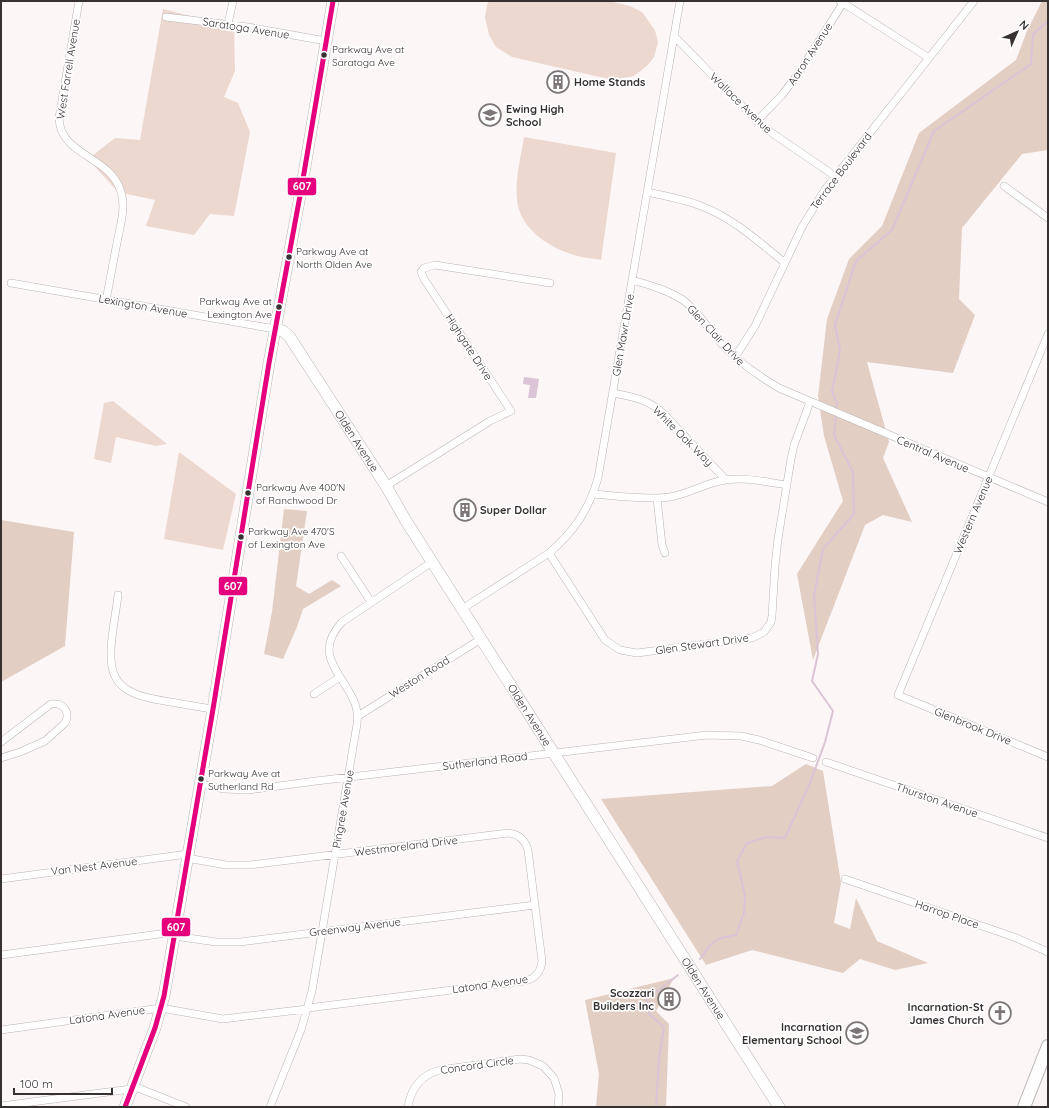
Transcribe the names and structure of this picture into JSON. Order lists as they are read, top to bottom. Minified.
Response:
{"streets":{"main road":["Olden Avenue"],"street":["Saratoga Avenue","Aaron Avenue","West Farrell Avenue","Wallace Avenue","Terrace Boulevard","Lexington Avenue","Glen Mawr Drive","Glen Clair Drive","Highgate Drive","White Oak Way","Central Avenue","Western Avenue","Glen Stewart Drive","Weston Road","Glenbrook Drive","Sutherland Road","Thurston Avenue","Pingree Avenue","Westmoreland Drive","Van Nest Avenue","Harrop Place","Greenway Avenue","Latona Avenue","Concord Circle"]},"crossings":[["Aaron Avenue","Wallace Avenue"],["West Farrell Avenue","Lexington Avenue"],["Wallace Avenue","Terrace Boulevard"],["Wallace Avenue","Glen Mawr Drive"],["Terrace Boulevard","Glen Clair Drive"],["Lexington Avenue","Olden Avenue"],["Glen Mawr Drive","Glen Clair Drive"],["Glen Mawr Drive","White Oak Way"],["Glen Mawr Drive","Olden Avenue"],["Glen Mawr Drive","Glen Stewart Drive"],["Glen Clair Drive","Central Avenue"],["Glen Clair Drive","Glen Stewart Drive"],["Highgate Drive","Olden Avenue"],["Olden Avenue","Weston Road"],["Olden Avenue","Sutherland Road"],["Olden Avenue","Pingree Avenue"],["Central Avenue","Western Avenue"],["Western Avenue","Glenbrook Drive"],["Weston Road","Pingree Avenue"],["Sutherland Road","Pingree Avenue"],["Pingree Avenue","Westmoreland Drive"],["Pingree Avenue","Greenway Avenue"],["Pingree Avenue","Latona Avenue"],["Westmoreland Drive","Van Nest Avenue"],["Westmoreland Drive","Latona Avenue"],["Greenway Avenue","Latona Avenue"]],"places":{"other":["Parkway Ave at Saratoga Ave","Parkway Ave at North Olden Ave","Parkway Ave at Lexington Ave","Parkway Ave 400'N of Ranchwood Dr","Parkway Ave 470'S of Lexington Ave","Parkway Ave at Sutherland Rd"],"building":["Home Stands","Super Dollar","Scozzari Builders Inc"],"school or university":["Ewing High School","Incarnation Elementary School"],"church":["Incarnation-St James Church"]},"lines":["transit line 607"],"scale_bar":"100 m","north":"top right"}
